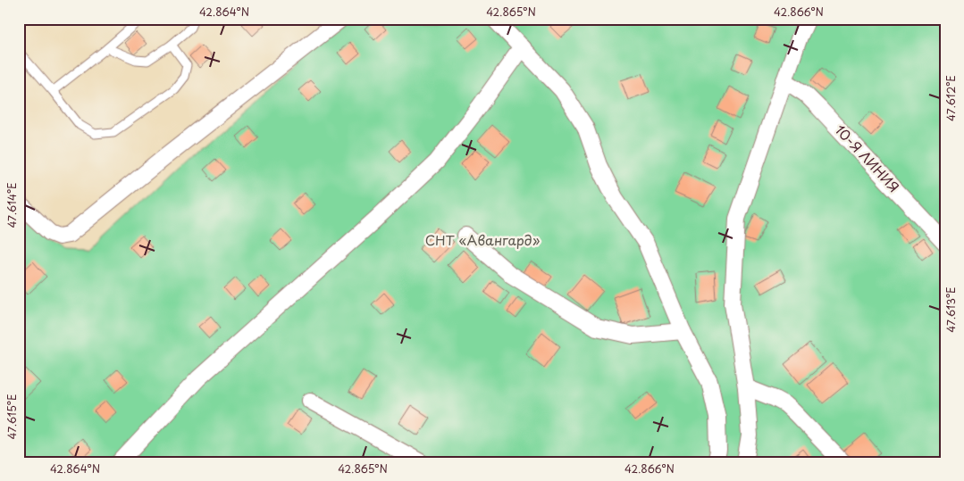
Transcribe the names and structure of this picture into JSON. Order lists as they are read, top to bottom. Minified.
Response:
{"streets":{"street":["10-Я ЛИНИЯ"]},"parks":["СНТ «Авангард»"],"coordinates":["42.864°N","42.865°N","42.866°N","47.612°E","47.614°E","47.613°E","47.615°E"]}
